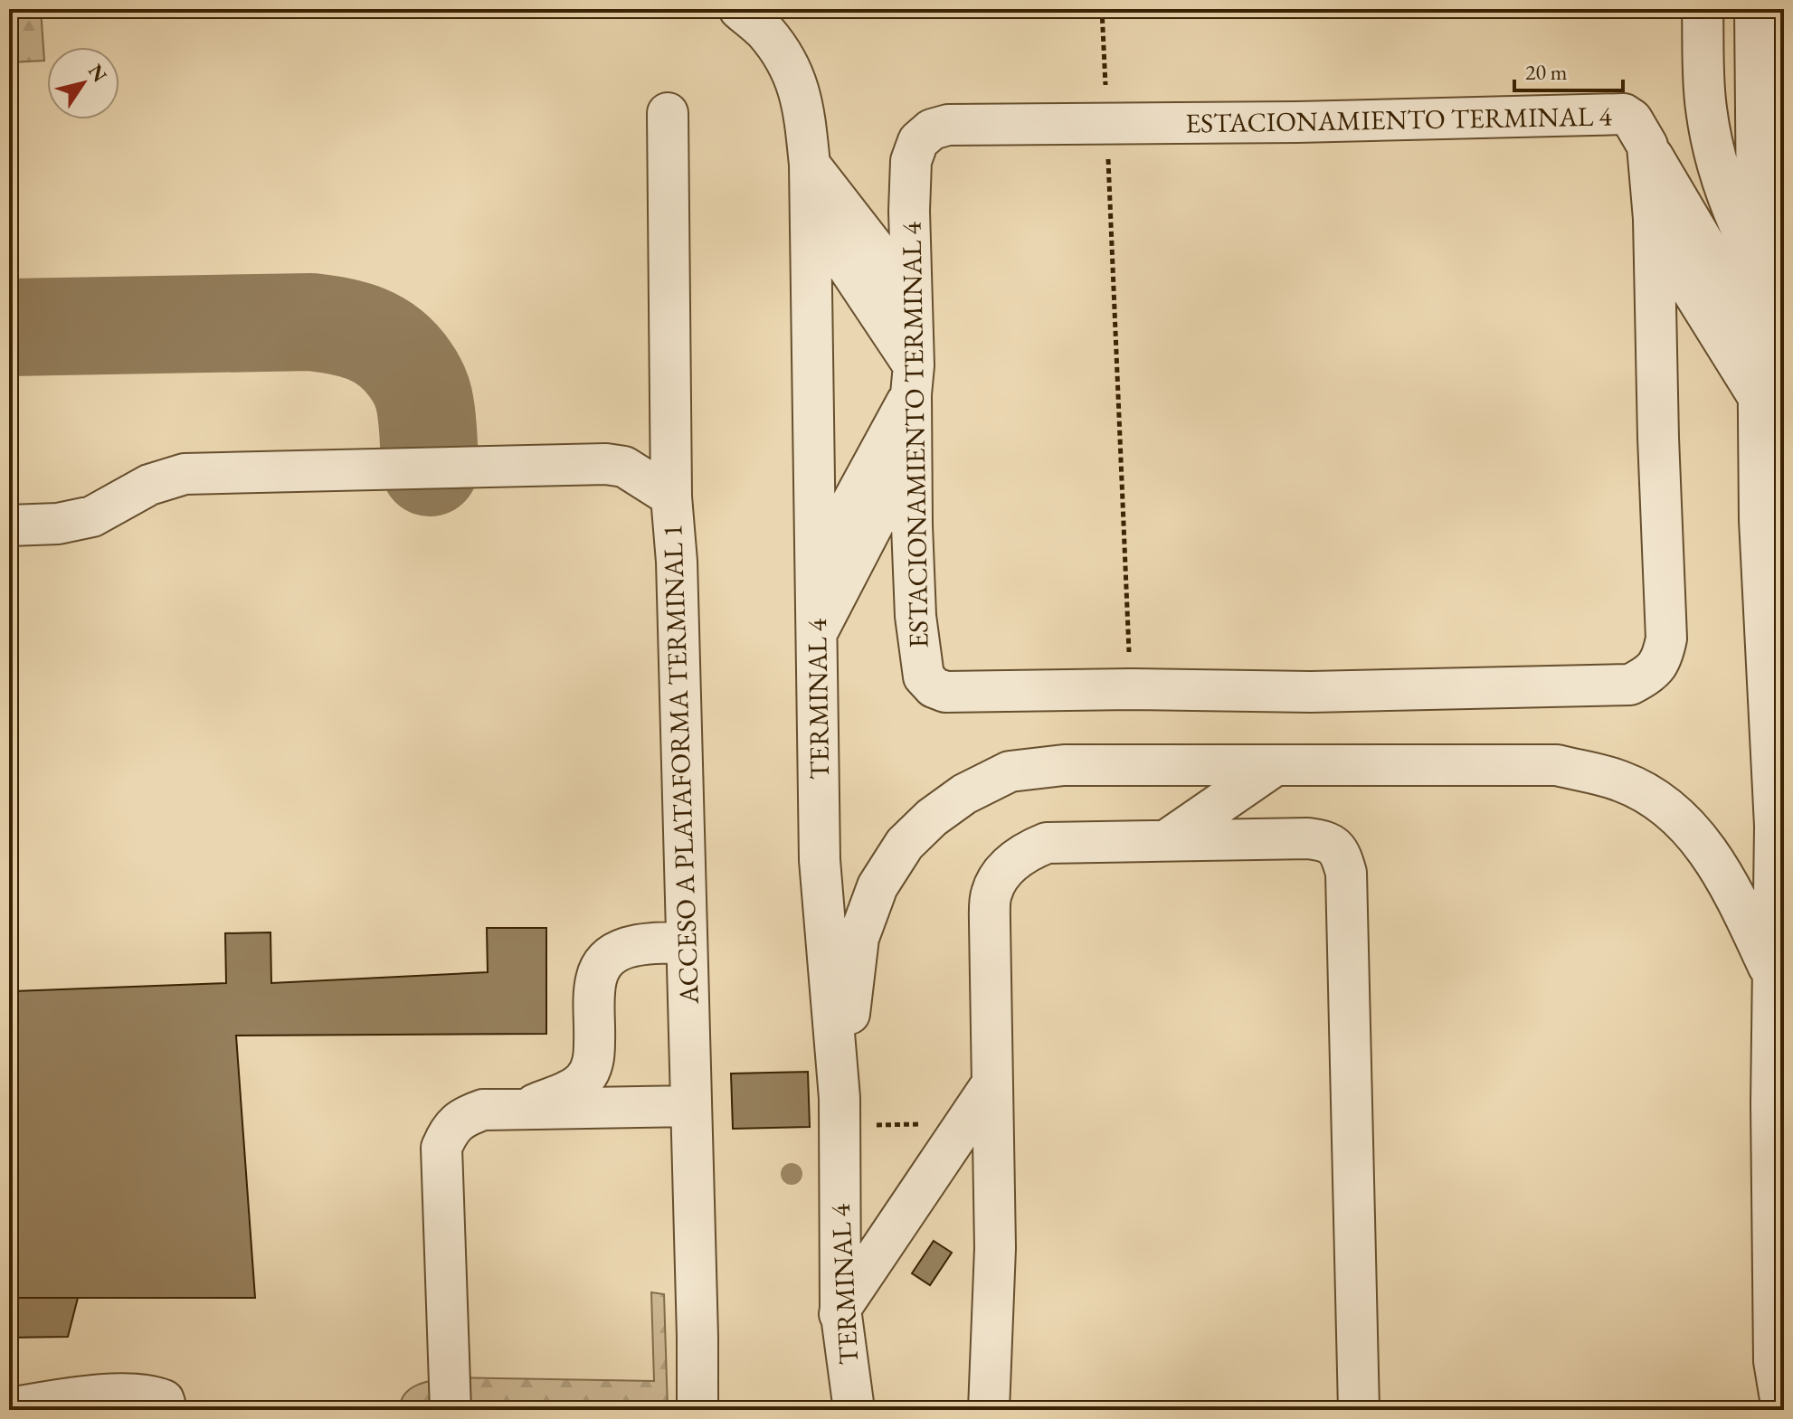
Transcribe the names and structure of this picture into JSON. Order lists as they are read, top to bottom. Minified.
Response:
{"streets":{"street":["ESTACIONAMIENTO TERMINAL 4","TERMINAL 4","ACCESO A PLATAFORMA TERMINAL 1"]},"scale_bar":"20 m","north":"top right"}
